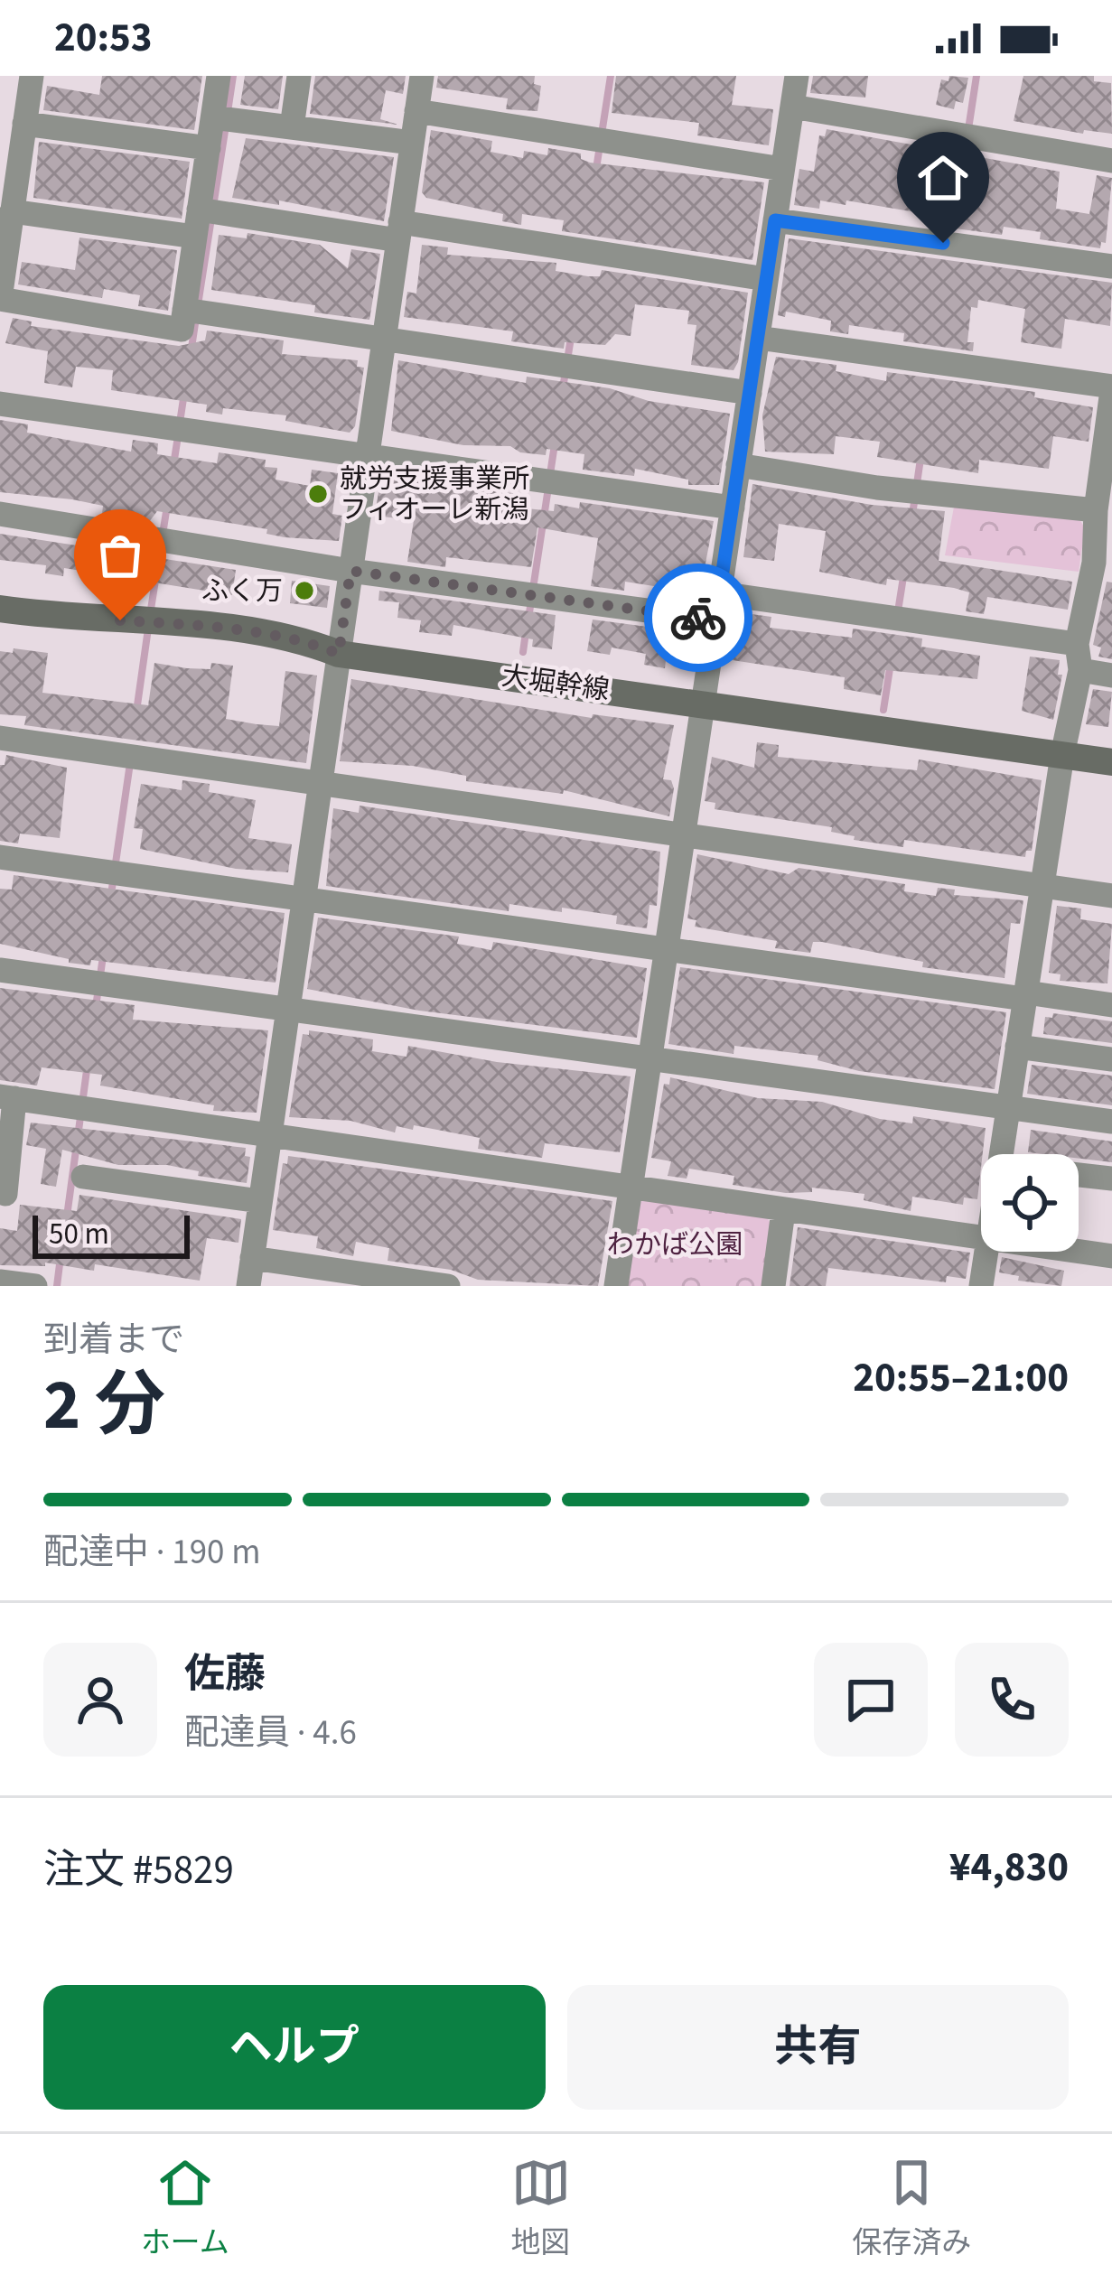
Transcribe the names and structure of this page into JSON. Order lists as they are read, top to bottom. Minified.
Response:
{"streets":{"street":["大堀幹線"]},"parks":["わかば公園"],"places":["就労支援事業所 フィオーレ新潟","ふく万"],"scale_bar":"50 m","page":{"status":"20:53","scale":"50 m","heading":["2 分","到着まで","20:55–21:00"],"panel":["佐藤","配達員 · 4.6","注文 #5829","¥4,830"],"bar":"配達中 · 190 m","buttons":["ヘルプ","共有"],"tabs":["ホーム","地図","保存済み"]}}
